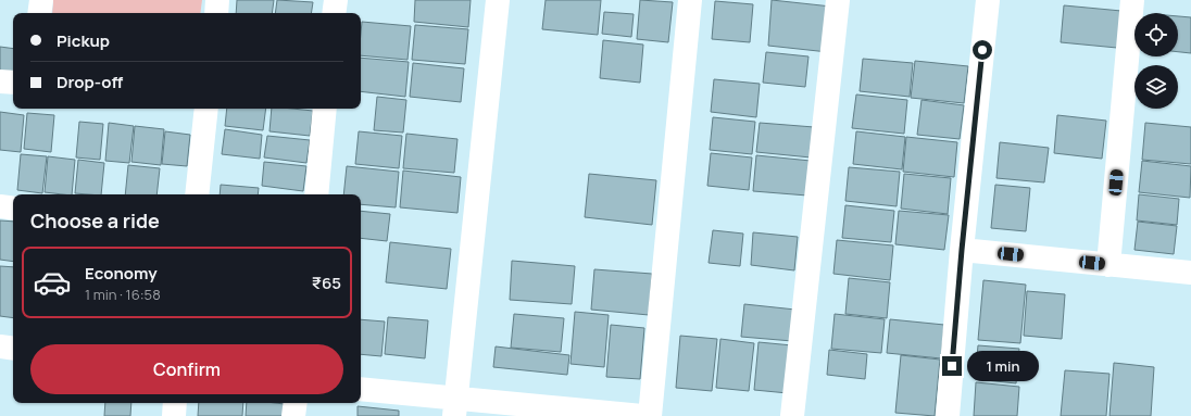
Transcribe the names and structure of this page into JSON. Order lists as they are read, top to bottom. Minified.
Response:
{"page":{"banner":["Pickup","Drop-off"],"heading":"Choose a ride","list":[{"name":"Economy","note":"1 min · 16:58","value":"₹65"}],"buttons":"Confirm","bubble":"1 min"}}
